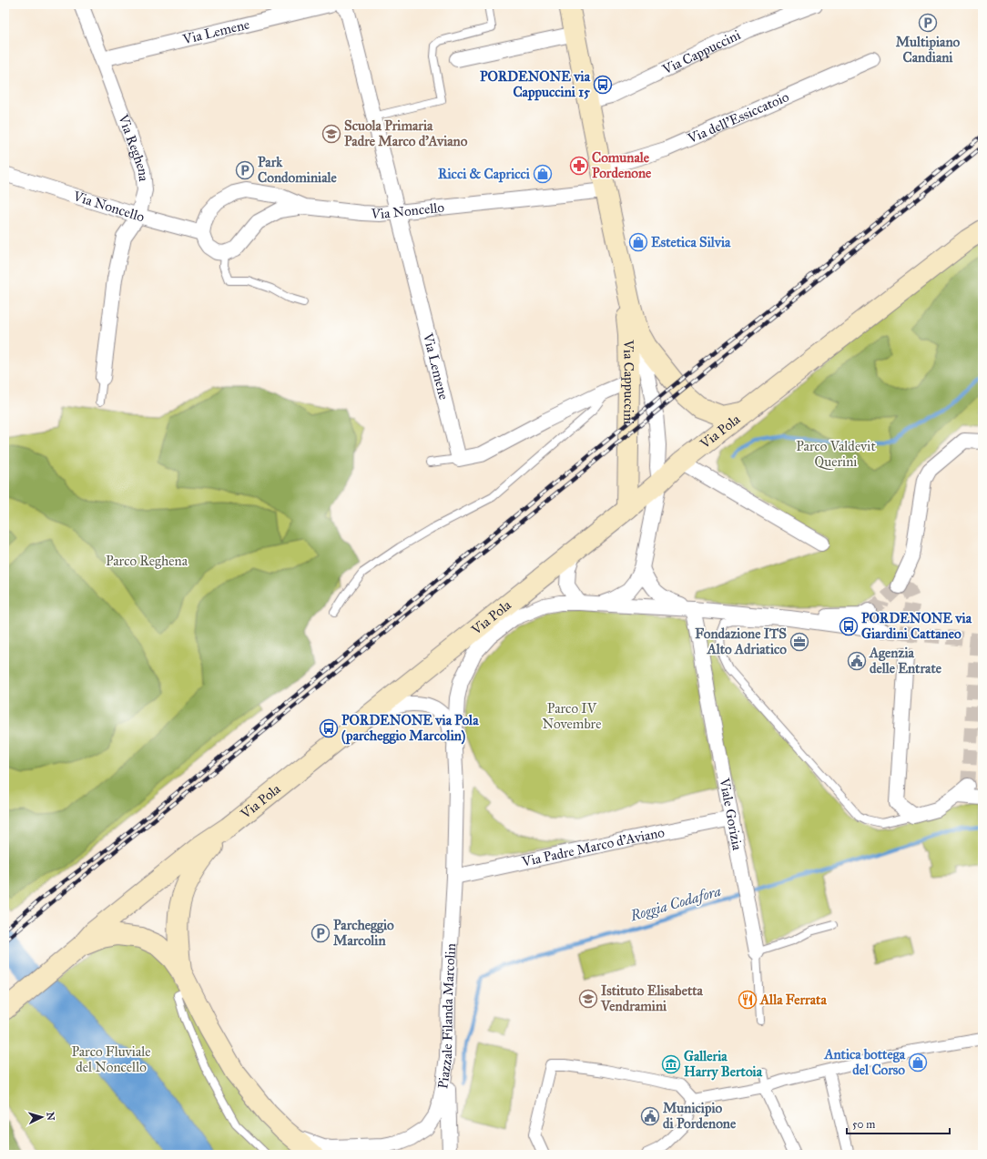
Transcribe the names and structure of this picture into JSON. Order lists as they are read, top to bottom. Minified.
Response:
{"streets":{"main road":["Via Cappuccini","Via Pola"],"street":["Via Lemene","Via dell'Essiccatoio","Via Reghena","Via Noncello","Viale Gorizia","Via Padre Marco d'Aviano","Piazzale Filanda Marcolin"]},"crossings":[["Via Lemene","Via Reghena"],["Via Lemene","Via Noncello"],["Via Cappuccini","Via dell'Essiccatoio"],["Via Cappuccini","Via Noncello"],["Via Cappuccini","Via Pola"],["Via Cappuccini","Piazzale Filanda Marcolin"],["Via Reghena","Via Noncello"],["Via Pola","Piazzale Filanda Marcolin"],["Viale Gorizia","Via Padre Marco d'Aviano"],["Viale Gorizia","Piazzale Filanda Marcolin"],["Via Padre Marco d'Aviano","Piazzale Filanda Marcolin"]],"water":["Roggia Codafora"],"parks":["Parco Valdevit Querini","Parco Reghena","Parco IV Novembre","Parco Fluviale del Noncello"],"places":{"parking":["Multipiano Candiani","Park Condominiale","Parcheggio Marcolin"],"bus stop":["PORDENONE via Cappuccini 15","PORDENONE via Giardini Cattaneo","PORDENONE via Pola (parcheggio Marcolin)"],"school or university":["Scuola Primaria Padre Marco d'Aviano","Istituto Elisabetta Vendramini"],"pharmacy":["Comunale Pordenone"],"shop":["Ricci & Capricci","Estetica Silvia","Antica bottega del Corso"],"office":["Fondazione ITS Alto Adriatico"],"public building":["Agenzia delle Entrate","Municipio di Pordenone"],"restaurant":["Alla Ferrata"],"museum":["Galleria Harry Bertoia"]},"scale_bar":"50 m","north":"right"}
